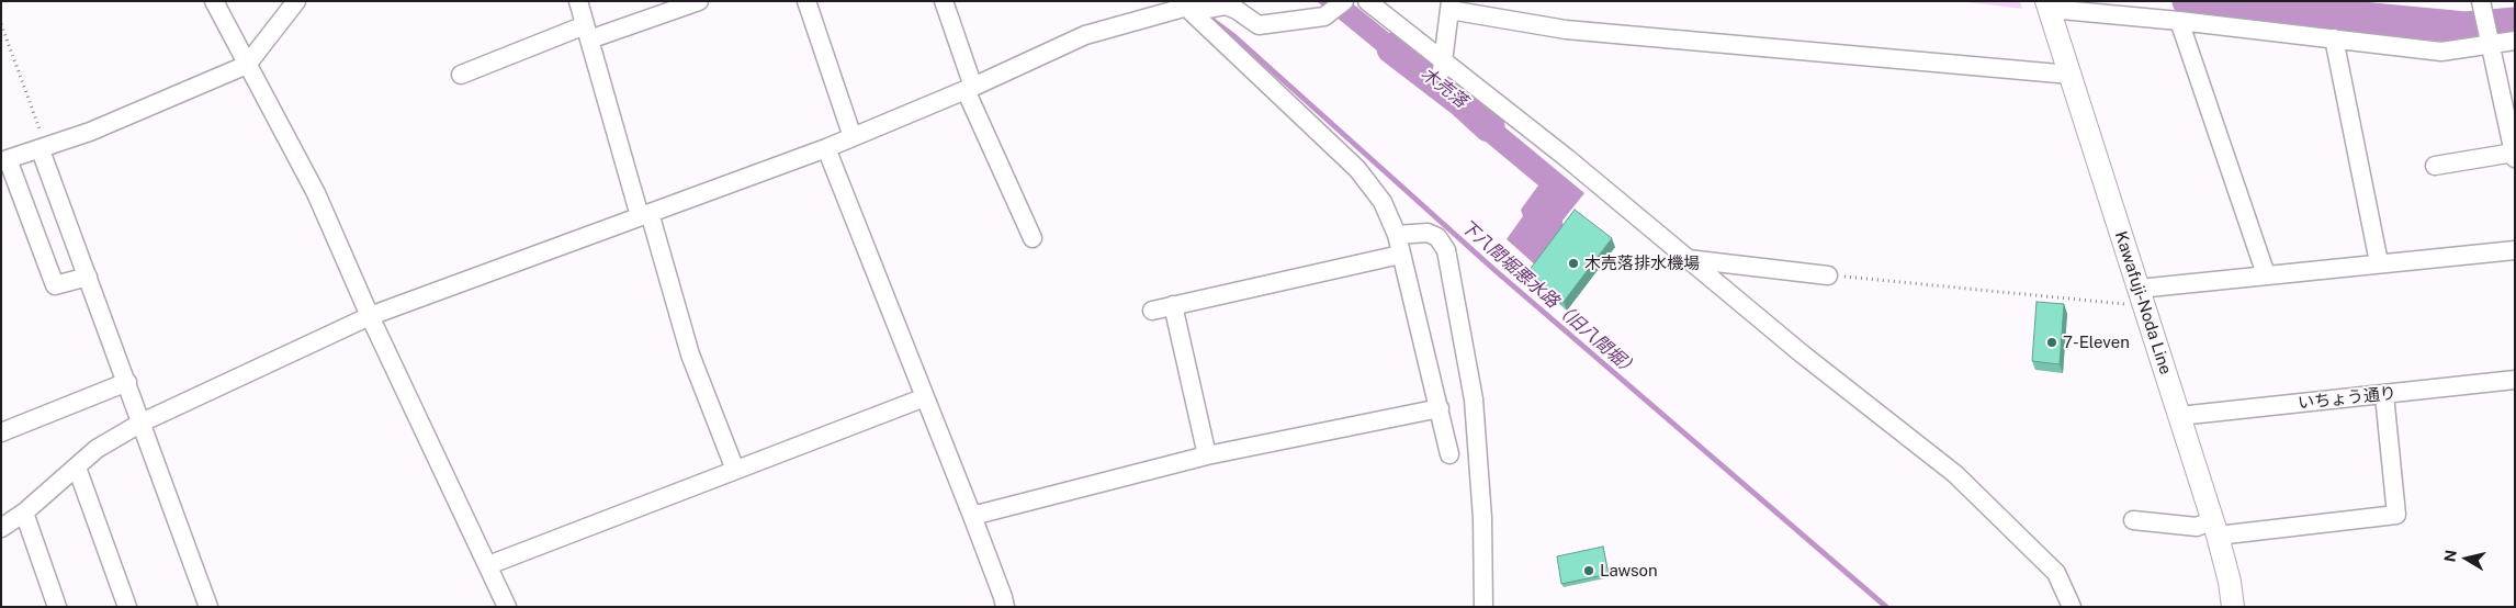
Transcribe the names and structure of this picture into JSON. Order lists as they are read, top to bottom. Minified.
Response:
{"streets":{"main road":["Kawafuji-Noda Line"],"street":["いちょう通り"]},"crossings":[["Kawafuji-Noda Line","いちょう通り"]],"water":["木売落","下八間堀悪水路（旧八間堀）"],"places":["木売落排水機場","7-Eleven","Lawson"],"north":"left"}
